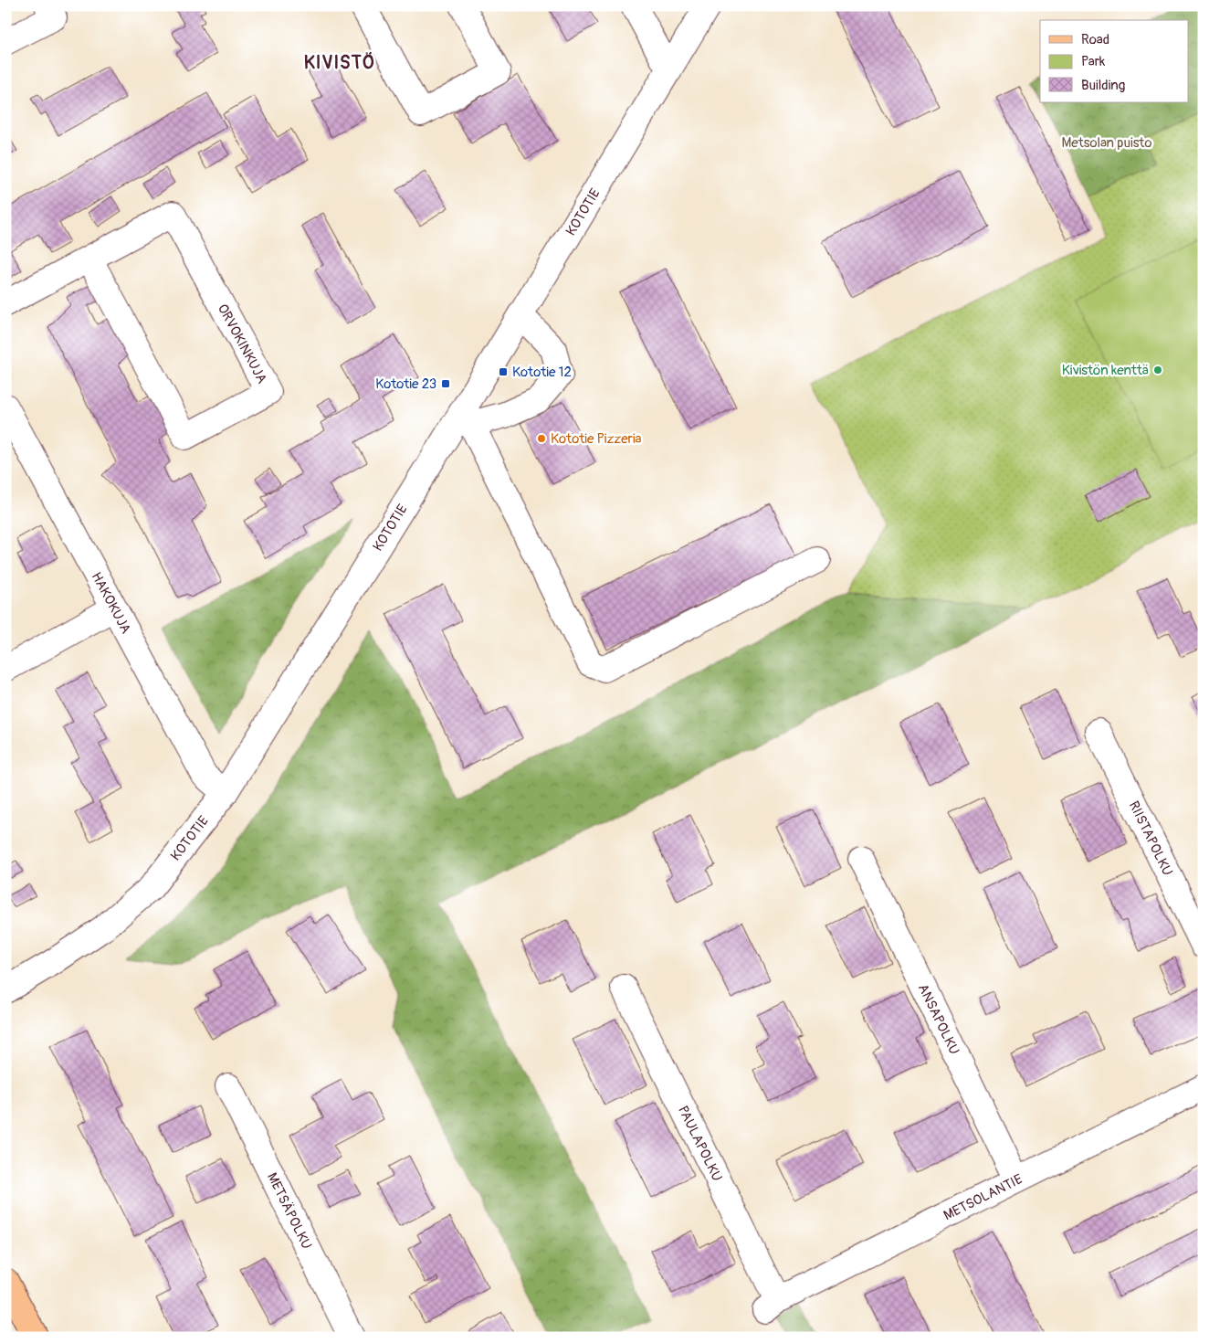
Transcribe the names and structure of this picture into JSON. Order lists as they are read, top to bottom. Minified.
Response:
{"streets":{"street":["KOTOTIE","ORVOKINKUJA","HAKOKUJA","RIISTAPOLKU","ANSAPOLKU","PAULAPOLKU","METSOLANTIE","METSÄPOLKU"]},"crossings":[["KOTOTIE","HAKOKUJA"],["ANSAPOLKU","METSOLANTIE"],["PAULAPOLKU","METSOLANTIE"]],"districts":["KIVISTÖ"],"parks":["Metsolan puisto"],"places":{"other":["Kivistön kenttä","Kototie Pizzeria"],"transit":["Kototie 12","Kototie 23"]},"legend":["Road","Park","Building"]}
